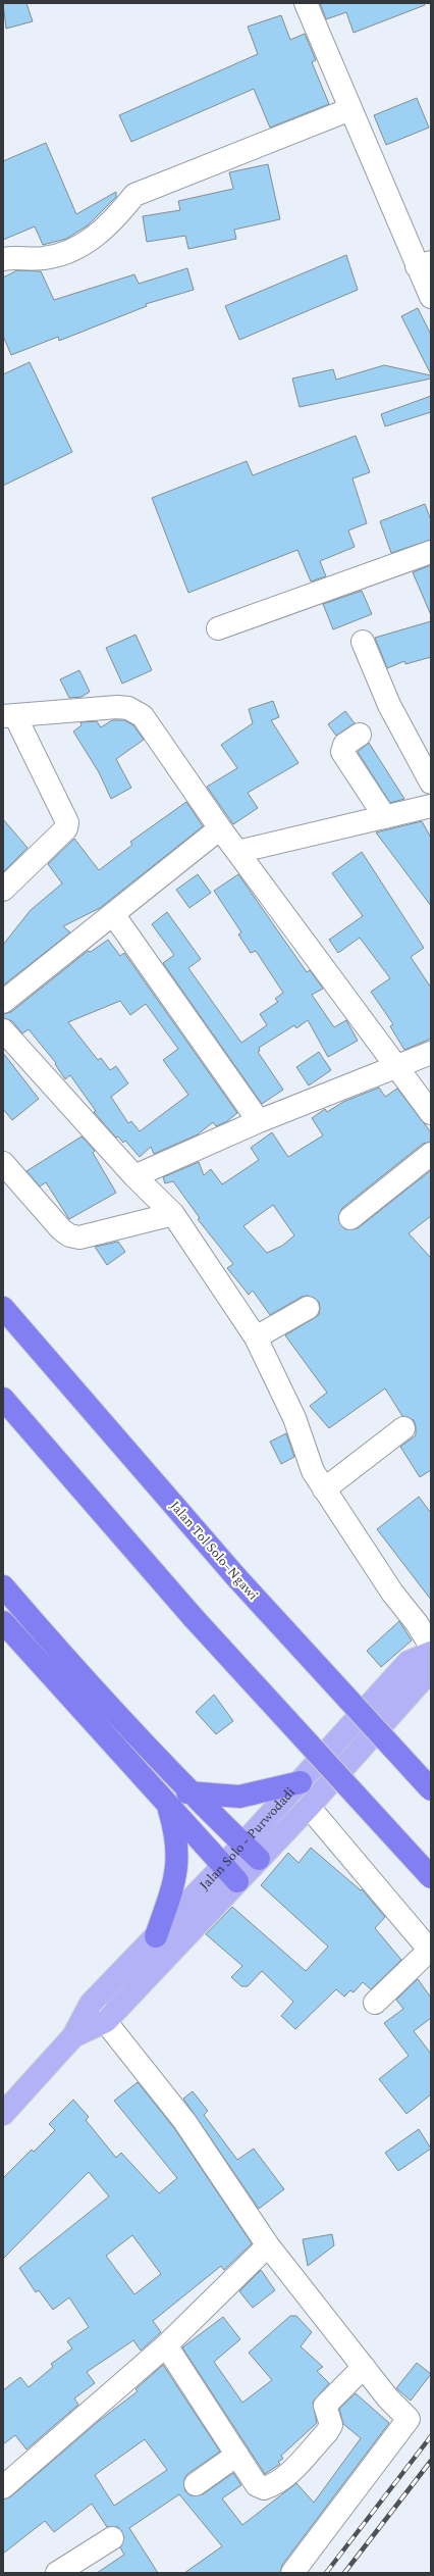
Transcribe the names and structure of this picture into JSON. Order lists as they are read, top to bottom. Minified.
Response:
{"streets":{"highway":["Jalan Tol Solo–Ngawi"],"main road":["Jalan Solo - Purwodadi"]}}
